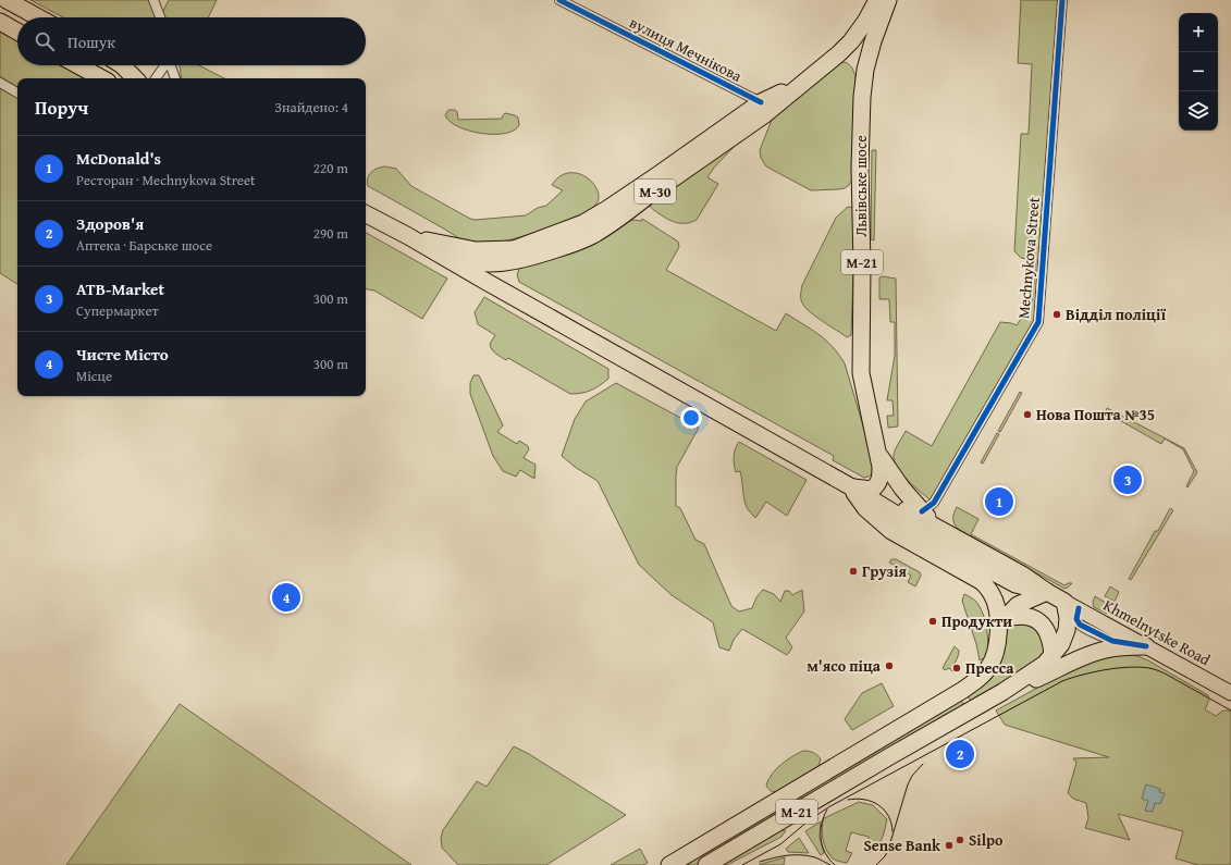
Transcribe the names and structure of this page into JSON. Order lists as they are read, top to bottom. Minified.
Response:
{"streets":{"highway":["Львівське шосе","М-30","М-21"],"main road":["Khmelnytske Road"],"street":["вулиця Мечнікова","Mechnykova Street"]},"crossings":[["Львівське шосе","М-21"],["Mechnykova Street","М-21"],["М-21","Khmelnytske Road"]],"places":["Відділ поліції","Нова Пошта №35","Грузія","Продукти","м'ясо піца","Пресса","Silpo","Sense Bank"],"page":{"map_buttons":["+","−"],"search":"Пошук","heading":["Поруч","Знайдено: 4"],"list":[{"mark":"1","name":"McDonald's","note":"Ресторан · Mechnykova Street","value":"220 m"},{"mark":"2","name":"Здоров'я","note":"Аптека · Барське шосе","value":"290 m"},{"mark":"3","name":"ATB-Market","note":"Супермаркет","value":"300 m"},{"mark":"4","name":"Чисте Місто","note":"Місце","value":"300 m"}],"pins":["3","1","4","2"]}}
